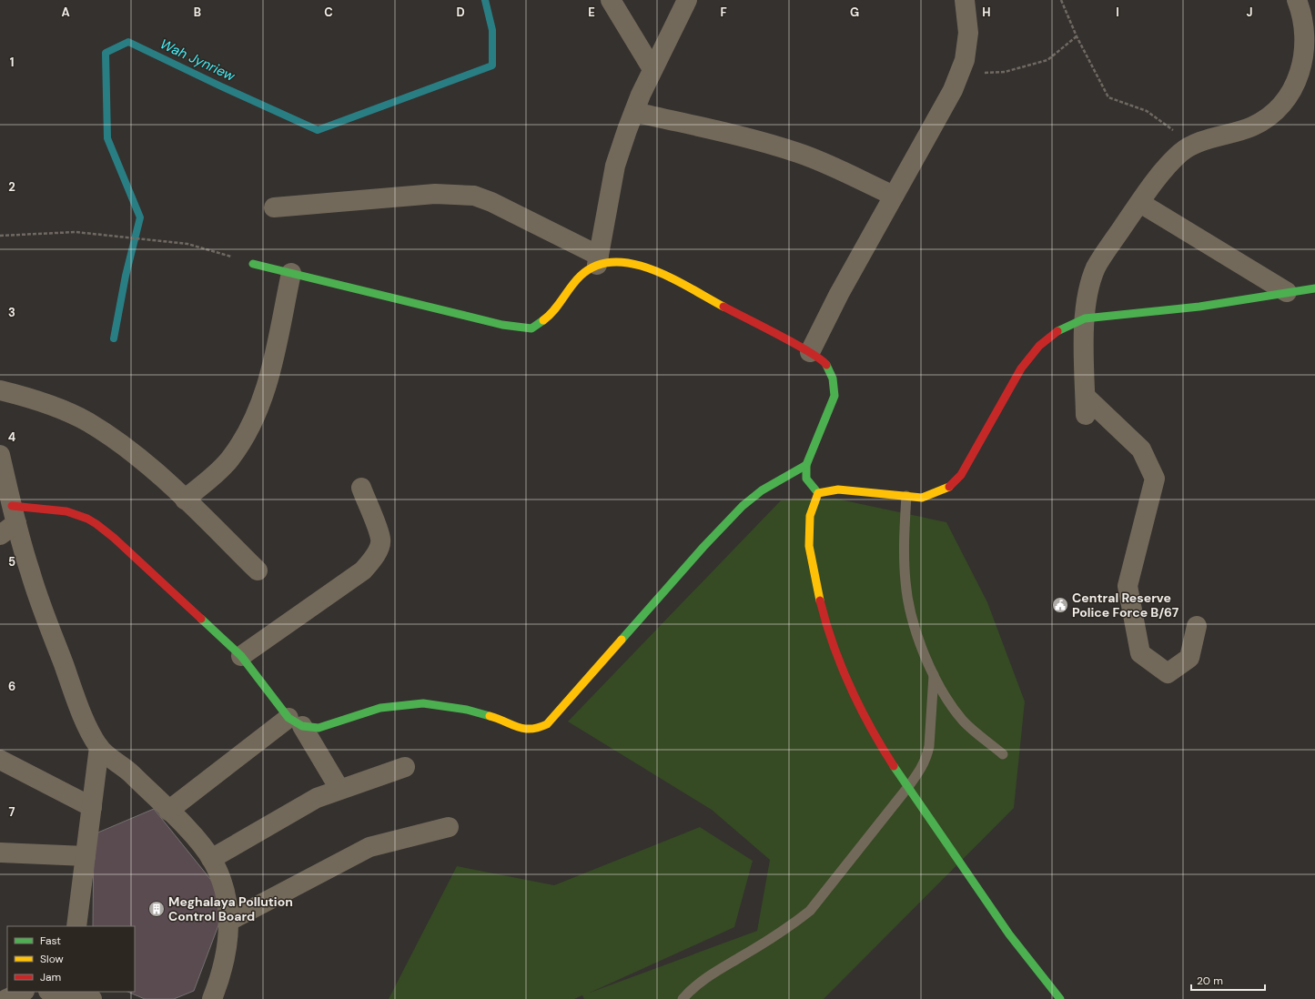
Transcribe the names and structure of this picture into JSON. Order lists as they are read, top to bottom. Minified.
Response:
{"water":["Wah Jynriew"],"places":{"public building":["Central Reserve Police Force B/67"],"building":["Meghalaya Pollution Control Board"]},"legend":["Fast","Slow","Jam"],"scale_bar":"20 m","grid":{"columns":["A","B","C","D","E","F","G","H","I","J"],"rows":["1","2","3","4","5","6","7"]}}
